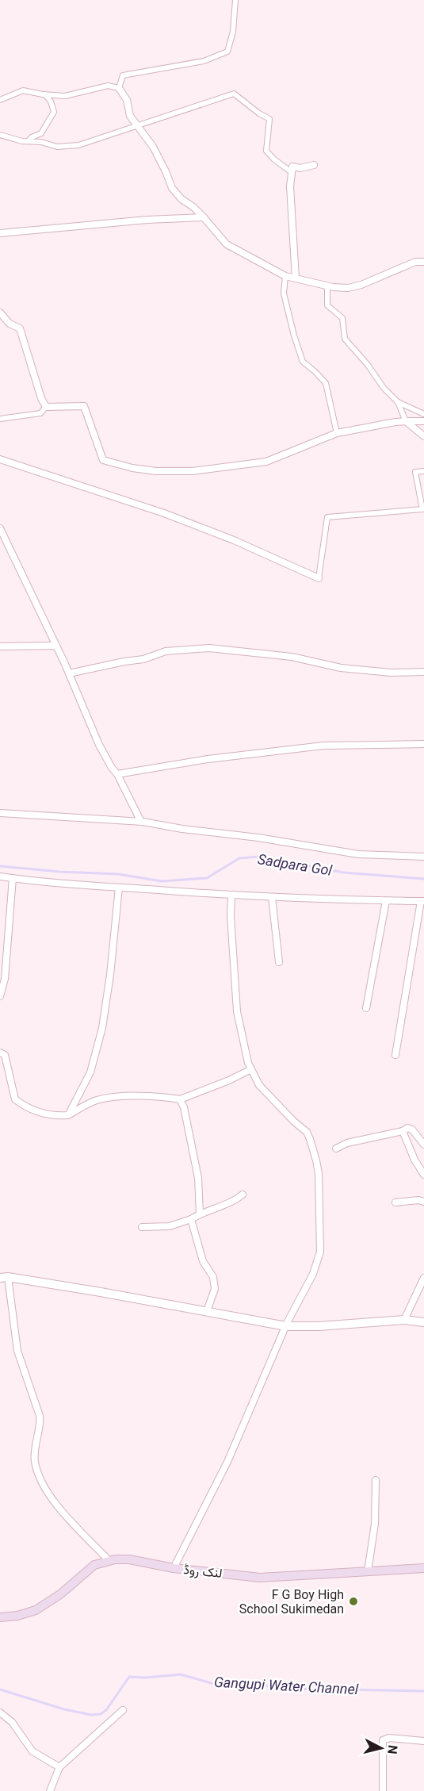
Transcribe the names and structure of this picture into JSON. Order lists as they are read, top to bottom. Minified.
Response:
{"streets":{"main road":["لنک روڈ"]},"water":["Sadpara Gol","Gangupi Water Channel"],"places":["F G Boy High School Sukimedan"],"north":"right"}
